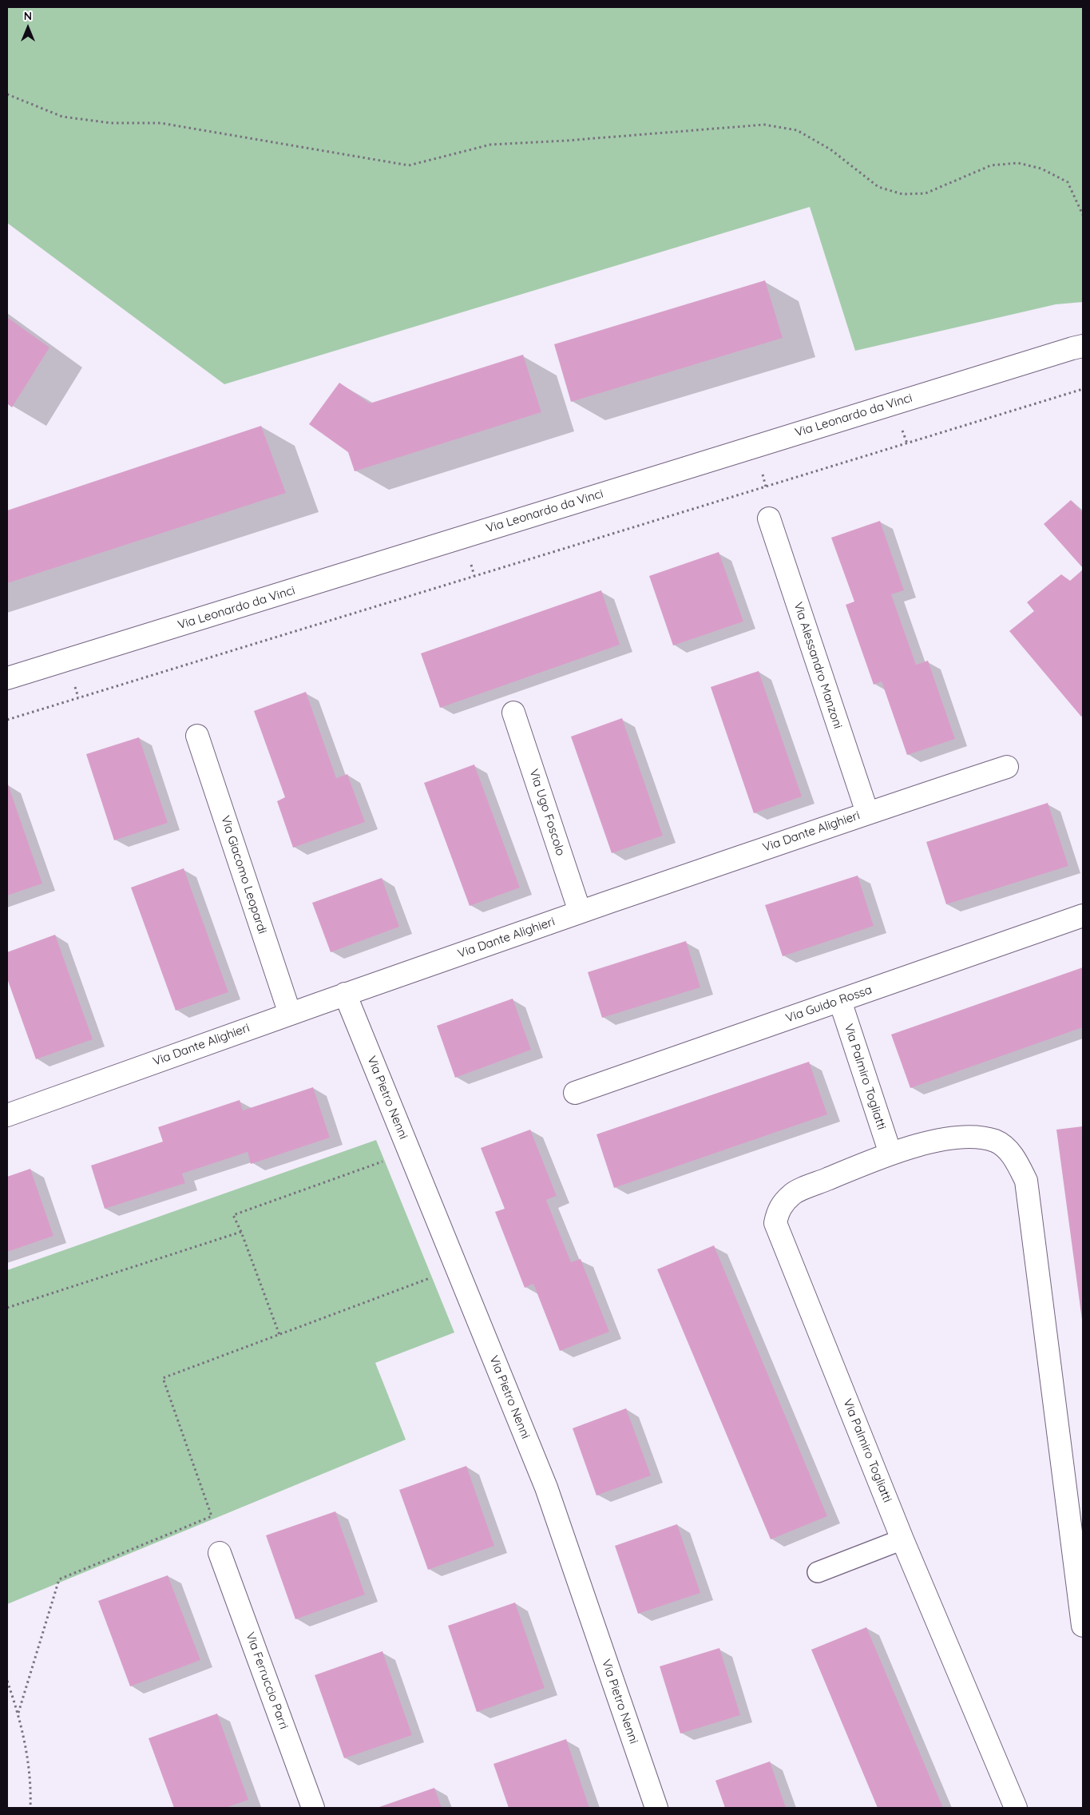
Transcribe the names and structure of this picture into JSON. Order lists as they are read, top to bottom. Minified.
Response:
{"streets":{"street":["Via Leonardo da Vinci","Via Alessandro Manzoni","Via Ugo Foscolo","Via Dante Alighieri","Via Giacomo Leopardi","Via Guido Rossa","Via Palmiro Togliatti","Via Pietro Nenni","Via Ferruccio Parri"]},"crossings":[["Via Alessandro Manzoni","Via Dante Alighieri"],["Via Ugo Foscolo","Via Dante Alighieri"],["Via Dante Alighieri","Via Giacomo Leopardi"],["Via Dante Alighieri","Via Pietro Nenni"],["Via Guido Rossa","Via Palmiro Togliatti"]],"north":"top"}
